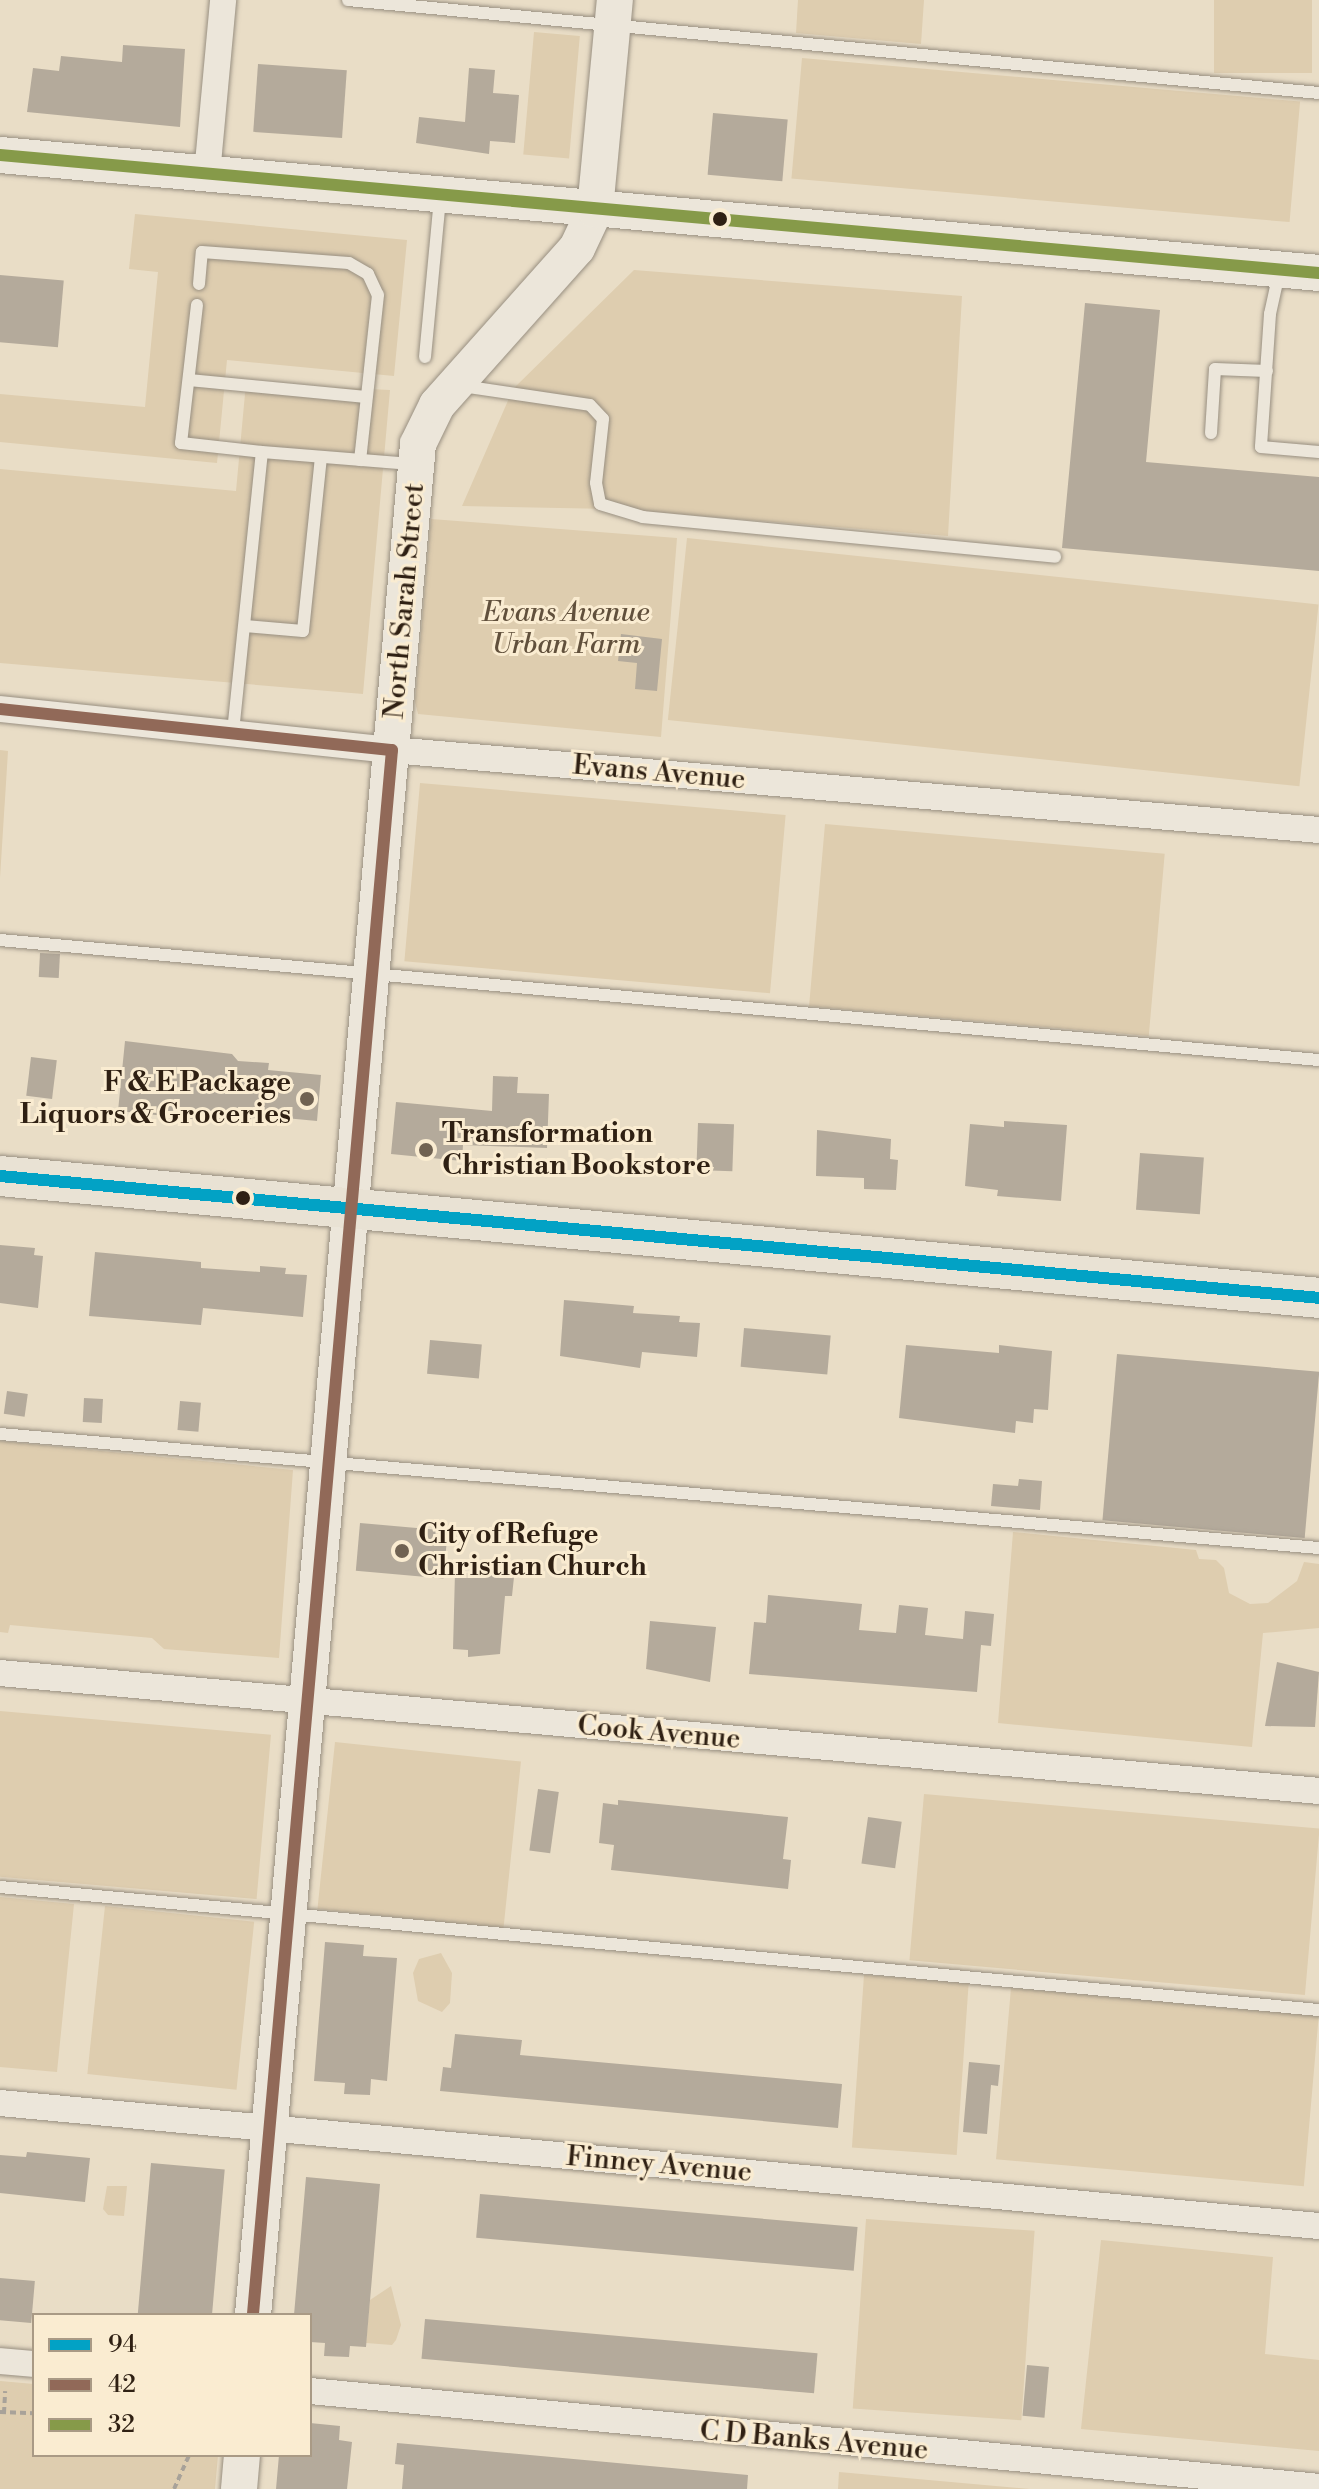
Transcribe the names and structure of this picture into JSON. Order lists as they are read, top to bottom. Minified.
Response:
{"streets":{"street":["North Sarah Street","Evans Avenue","Cook Avenue","Finney Avenue","C D Banks Avenue"]},"crossings":[["North Sarah Street","Evans Avenue"],["North Sarah Street","Cook Avenue"],["North Sarah Street","Finney Avenue"]],"parks":["Evans Avenue Urban Farm"],"places":["F & E Package Liquors & Groceries","Transformation Christian Bookstore","City of Refuge Christian Church"],"lines":["transit line 32","transit line 42","transit line 94"],"legend":["94","42","32"]}
